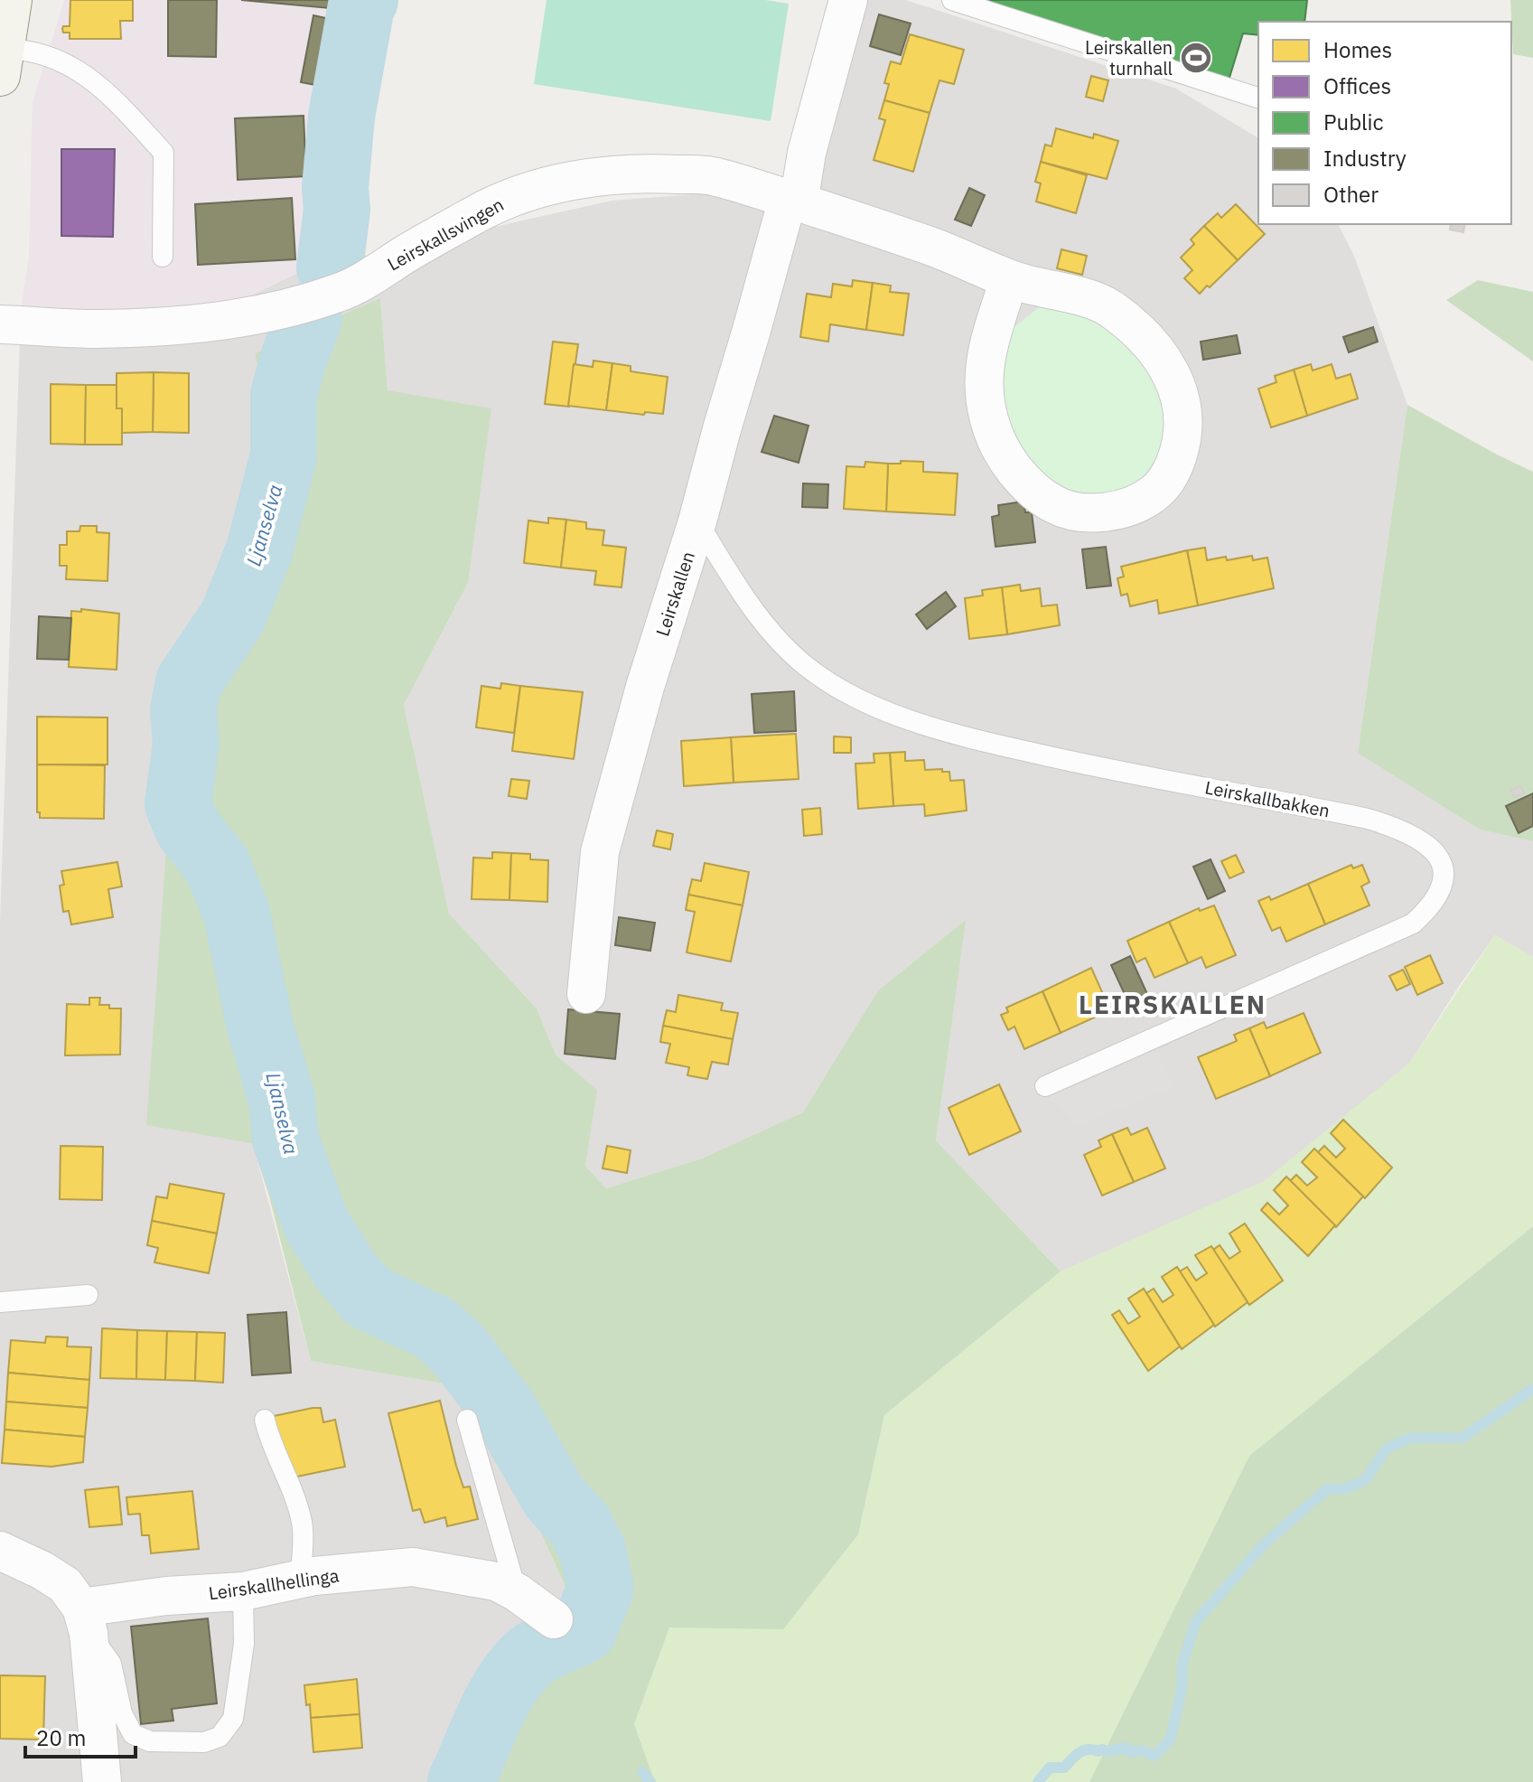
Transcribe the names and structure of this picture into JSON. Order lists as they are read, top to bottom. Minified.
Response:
{"streets":{"street":["Leirskallsvingen","Leirskallen","Leirskallhellinga"],"lane":["Leirskallbakken"]},"crossings":[["Leirskallsvingen","Leirskallen"],["Leirskallen","Leirskallbakken"]],"districts":["LEIRSKALLEN"],"water":["Ljanselva"],"places":{"sports":["Leirskallen turnhall"]},"legend":["Homes","Offices","Public","Industry","Other"],"scale_bar":"20 m"}
